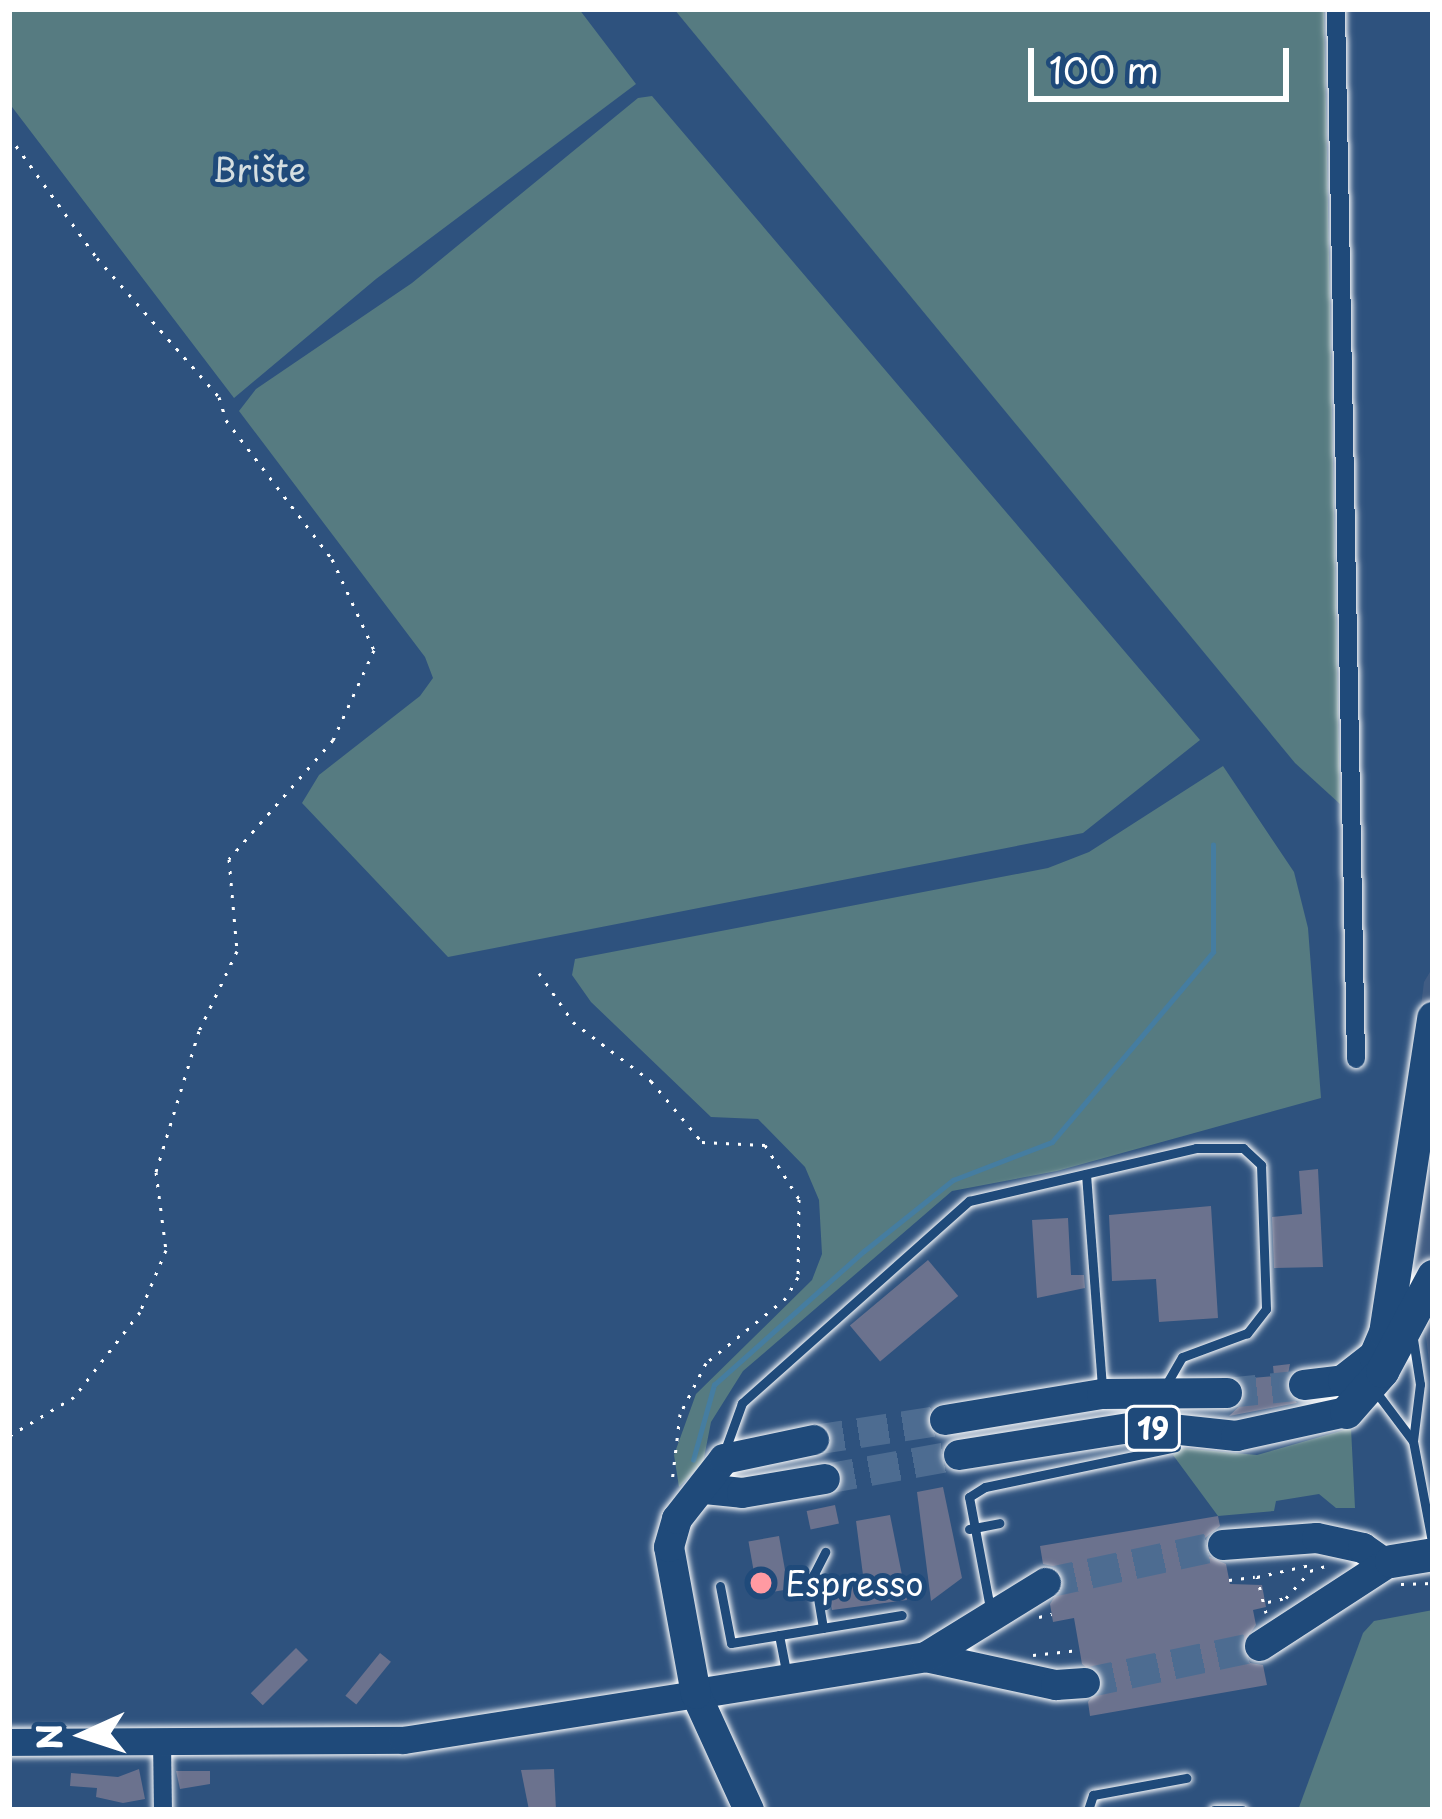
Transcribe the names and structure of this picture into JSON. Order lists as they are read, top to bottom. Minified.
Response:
{"streets":{"main road":["19"]},"parks":["Brište"],"places":["Espresso"],"scale_bar":"100 m","north":"left"}
